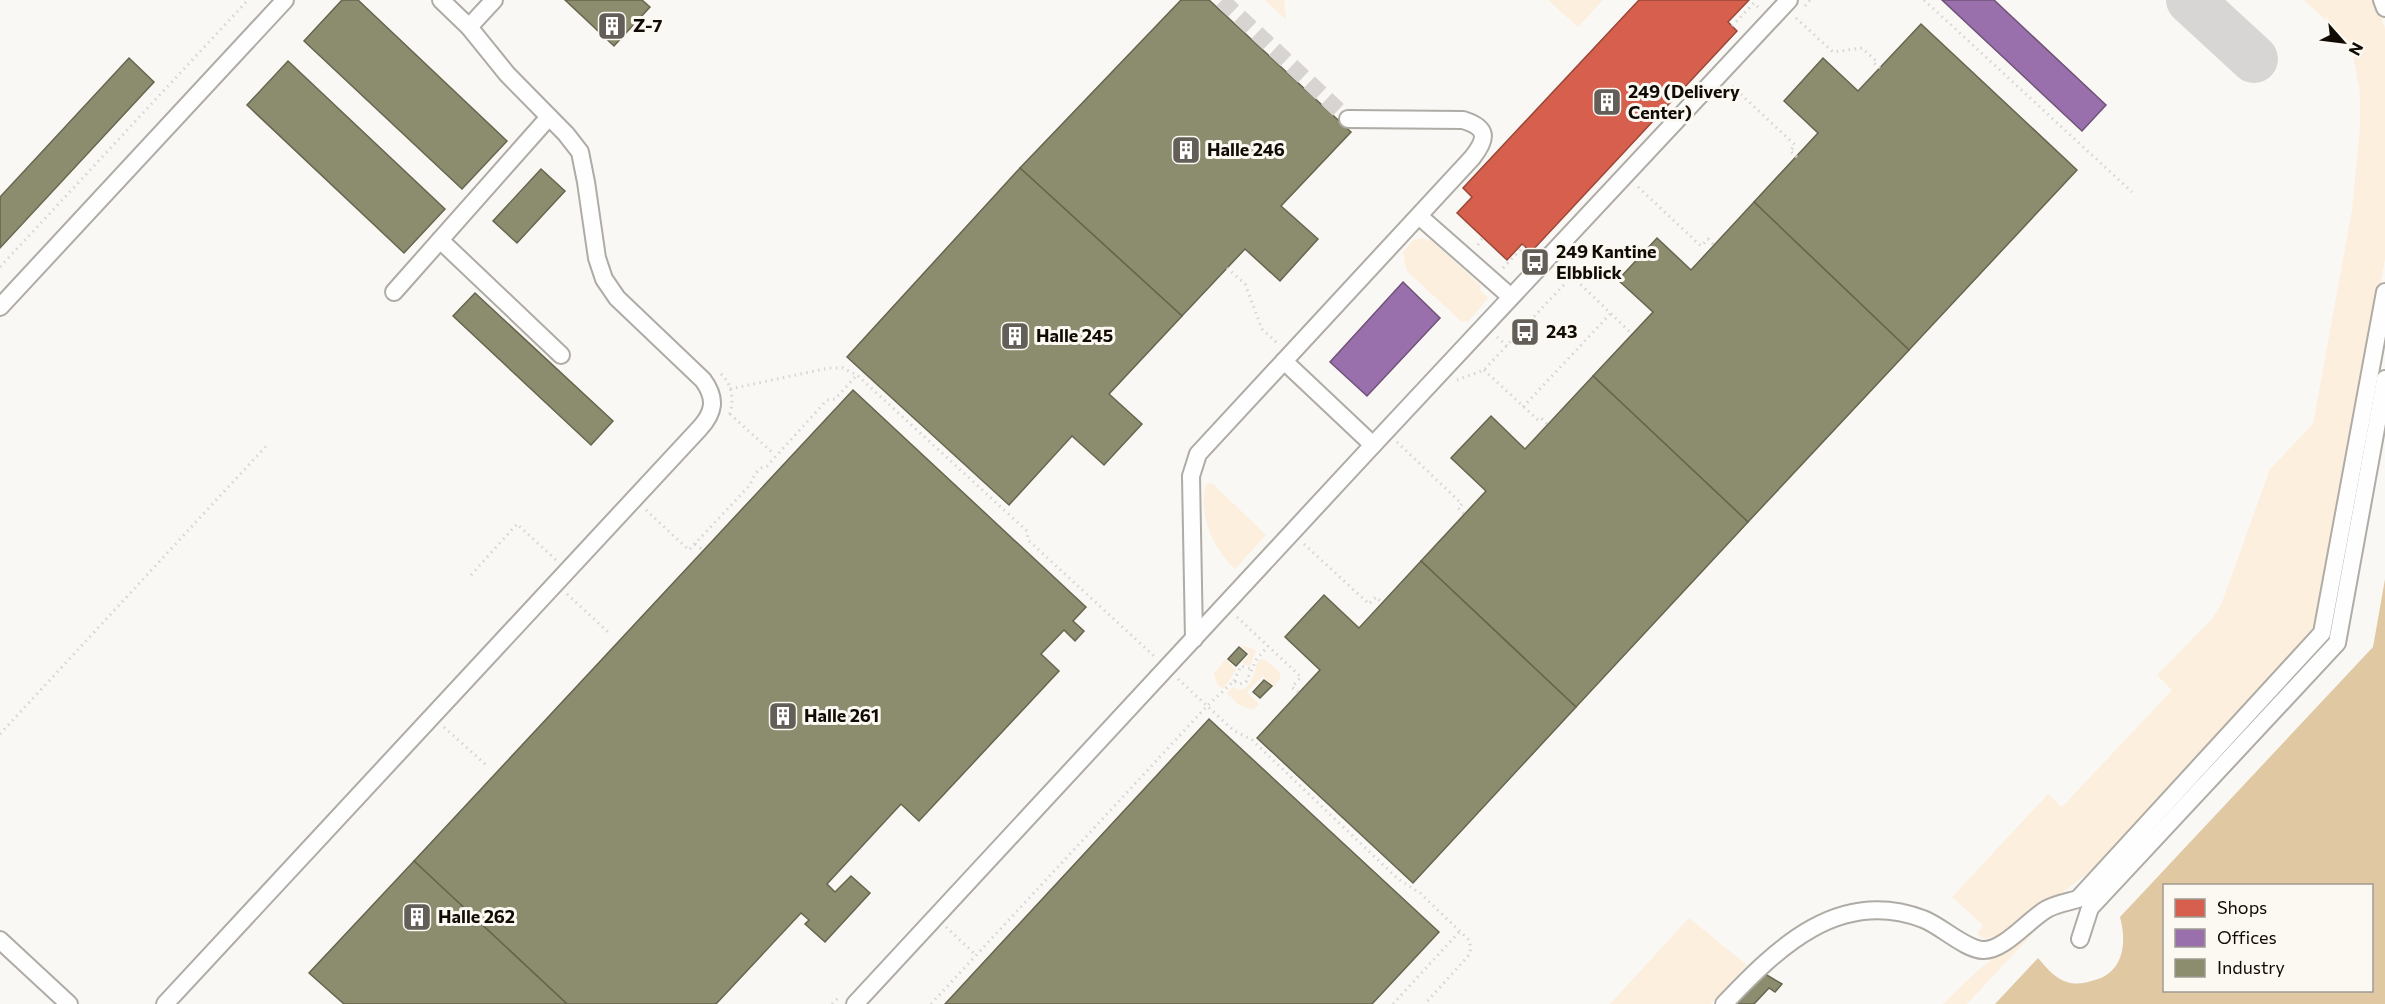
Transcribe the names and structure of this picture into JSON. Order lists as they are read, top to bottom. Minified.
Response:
{"places":{"building":["Z-7","249 (Delivery Center)","Halle 246","Halle 245","Halle 261","Halle 262"],"bus stop":["249 Kantine Elbblick","243"]},"legend":["Shops","Offices","Industry"],"north":"bottom right"}
